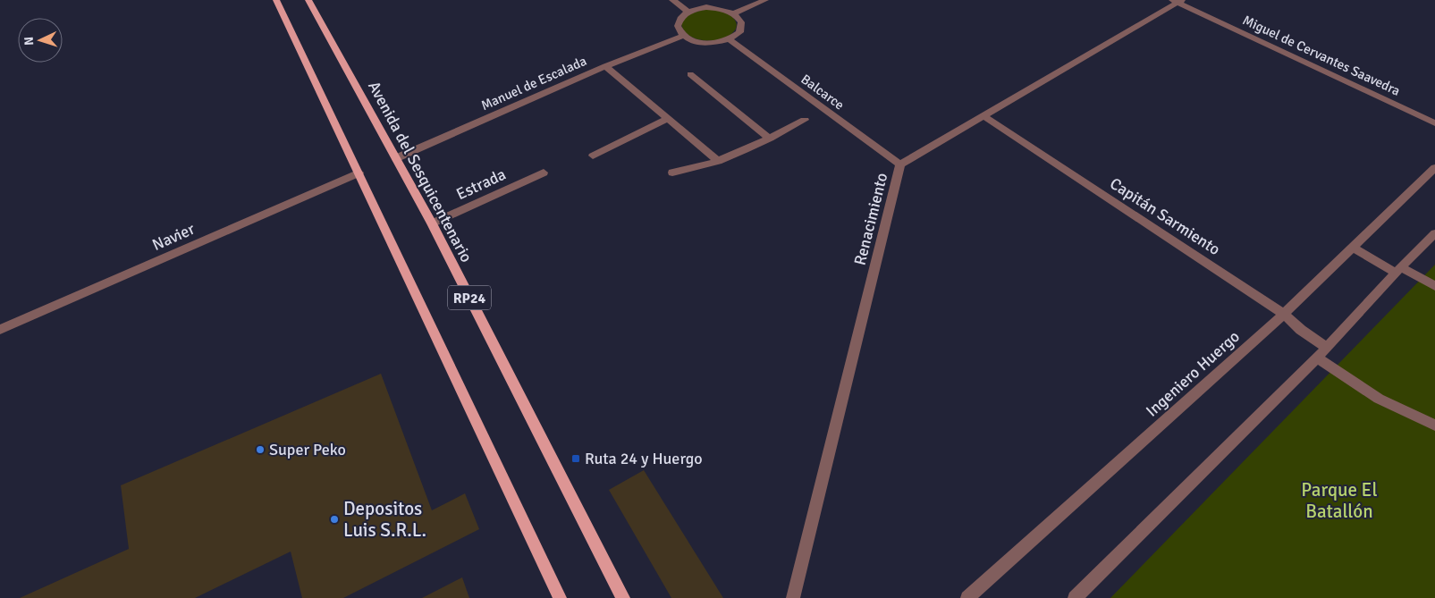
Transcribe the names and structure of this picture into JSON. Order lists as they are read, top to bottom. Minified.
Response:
{"streets":{"main road":["Avenida del Sesquicentenario","RP24"],"street":["Miguel de Cervantes Saavedra","Manuel de Escalada","Balcarce","Estrada","Capitán Sarmiento","Renacimiento","Navier","Ingeniero Huergo"]},"crossings":[["Miguel de Cervantes Saavedra","Renacimiento"],["Manuel de Escalada","Balcarce"],["Manuel de Escalada","Avenida del Sesquicentenario"],["Balcarce","Renacimiento"],["Avenida del Sesquicentenario","Estrada"],["Capitán Sarmiento","Renacimiento"],["Capitán Sarmiento","Ingeniero Huergo"],["Navier","RP24"]],"parks":["Parque El Batallón"],"places":{"other":["Super Peko","Depositos Luis S.R.L."],"transit":["Ruta 24 y Huergo"]},"north":"left"}
